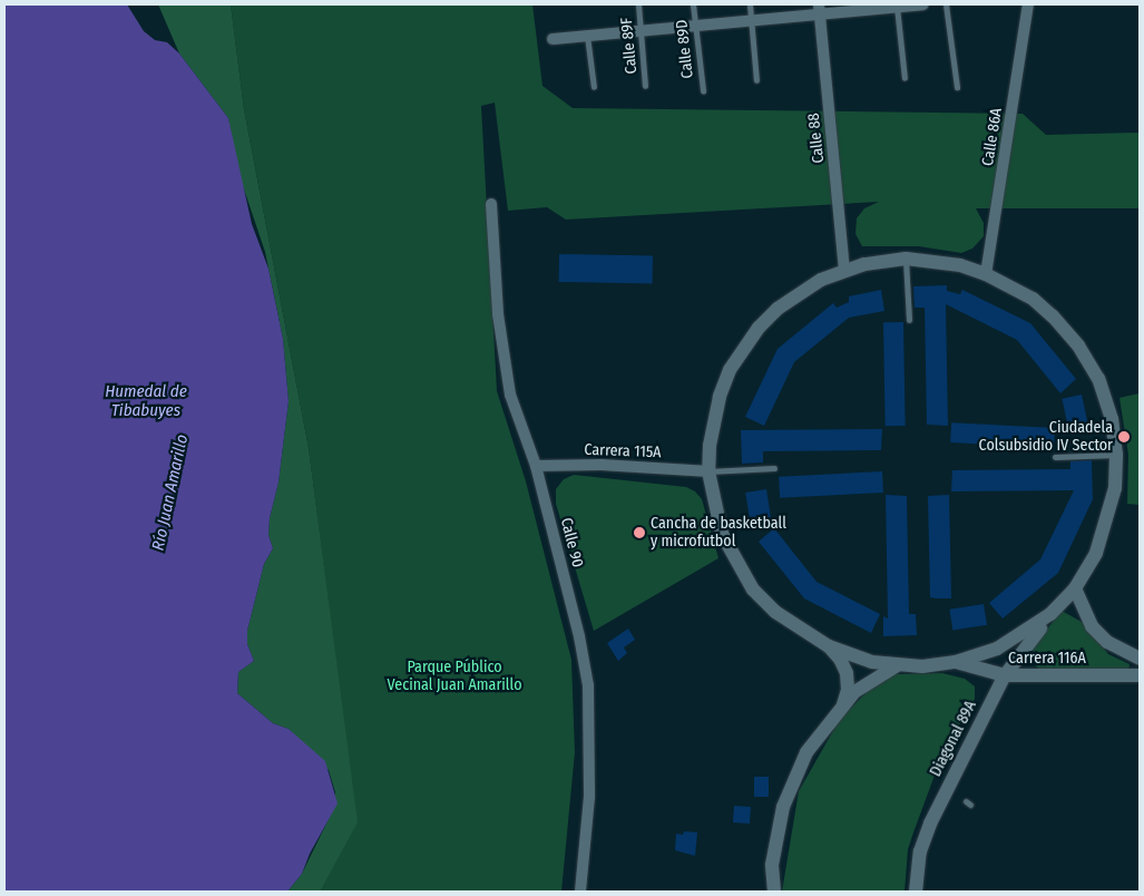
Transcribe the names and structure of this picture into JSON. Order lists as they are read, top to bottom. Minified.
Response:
{"streets":{"street":["Calle 86A","Calle 88","Carrera 115A","Calle 90","Carrera 116A","Diagonal 89A"],"lane":["Calle 89F","Calle 89D"]},"crossings":[["Calle 86A","Diagonal 89A"],["Calle 88","Diagonal 89A"],["Carrera 115A","Calle 90"],["Carrera 115A","Diagonal 89A"],["Carrera 116A","Diagonal 89A"]],"water":["Humedal de Tibabuyes","Río Juan Amarillo"],"parks":["Parque Público Vecinal Juan Amarillo"],"places":["Ciudadela Colsubsidio IV Sector","Cancha de basketball y microfutbol"]}
